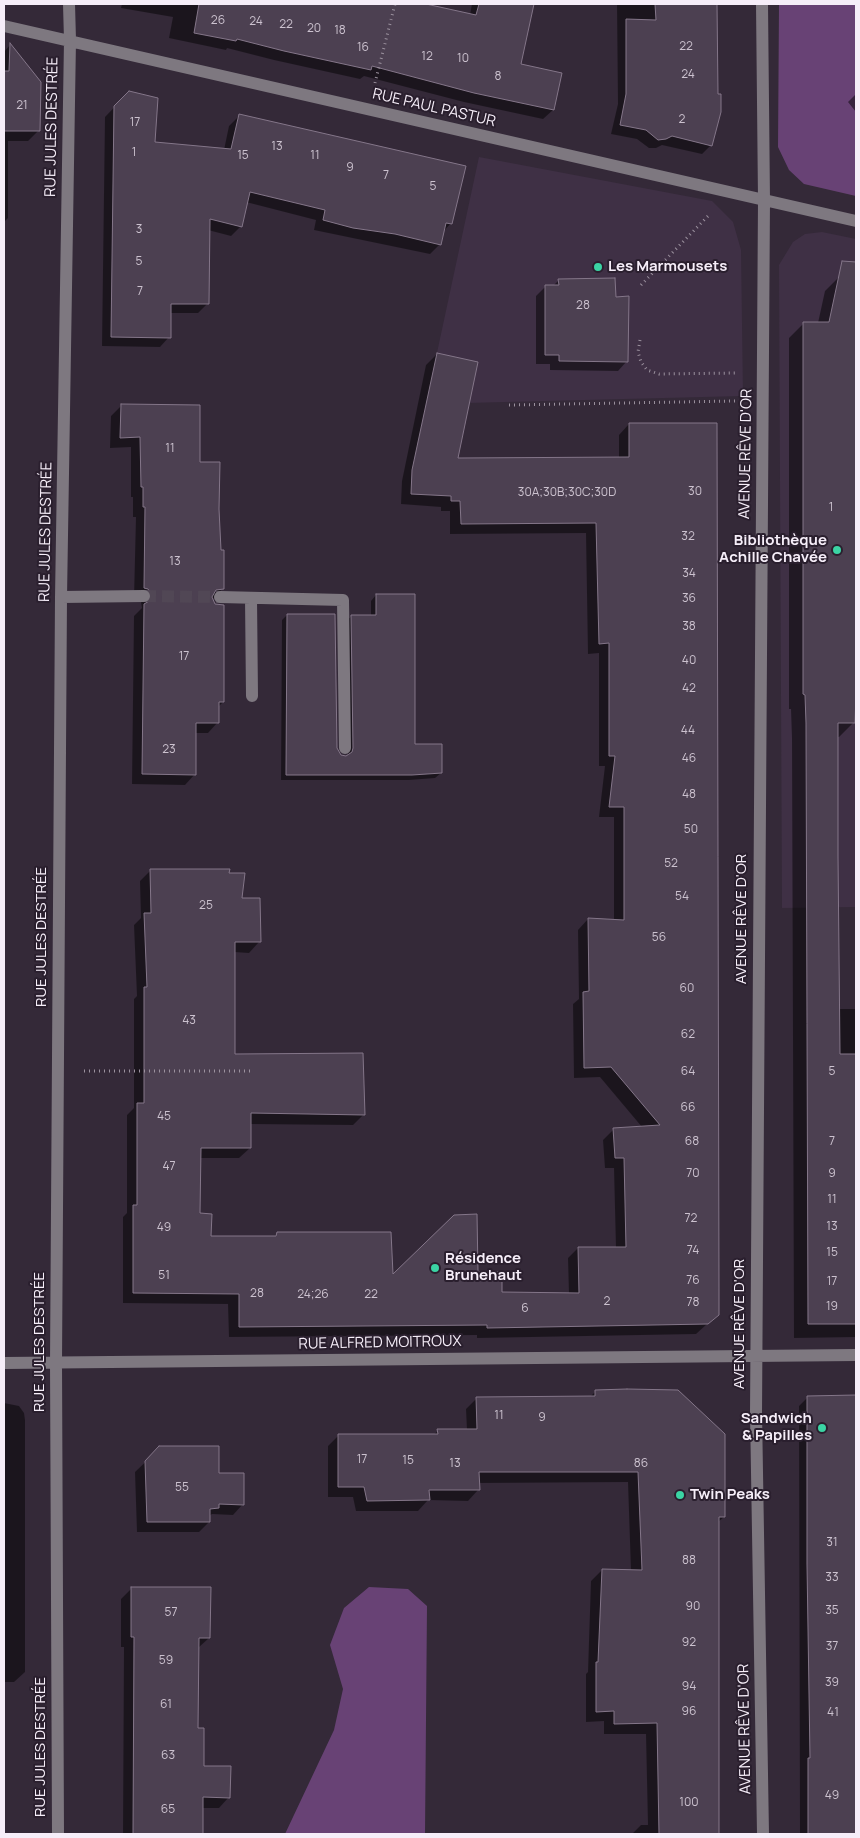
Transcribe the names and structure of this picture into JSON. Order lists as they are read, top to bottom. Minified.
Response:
{"streets":{"street":["RUE PAUL PASTUR","RUE JULES DESTRÉE","AVENUE RÊVE D'OR","RUE ALFRED MOITROUX"]},"crossings":[["RUE PAUL PASTUR","RUE JULES DESTRÉE"],["RUE PAUL PASTUR","AVENUE RÊVE D'OR"],["RUE JULES DESTRÉE","RUE ALFRED MOITROUX"],["AVENUE RÊVE D'OR","RUE ALFRED MOITROUX"]],"places":["Les Marmousets","Bibliothèque Achille Chavée","Résidence Brunehaut","Sandwich & Papilles","Twin Peaks"],"house_numbers":["26","24","22","20","18","22","16","12","10","24","8","21","2","17","13","1","15","11","9","7","5","3","5","7","28","11","30","30A;30B;30C;30D","1","32","13","34","36","38","17","40","42","44","23","46","48","50","52","54","25","56","60","43","62","64","5","66","45","68","7","47","70","9","11","72","13","49","74","15","51","76","17","28","24;26","22","2","78","19","6","11","9","17","15","13","86","55","31","88","33","90","35","57","92","37","59","39","94","61","96","41","63","49","100","65"]}
